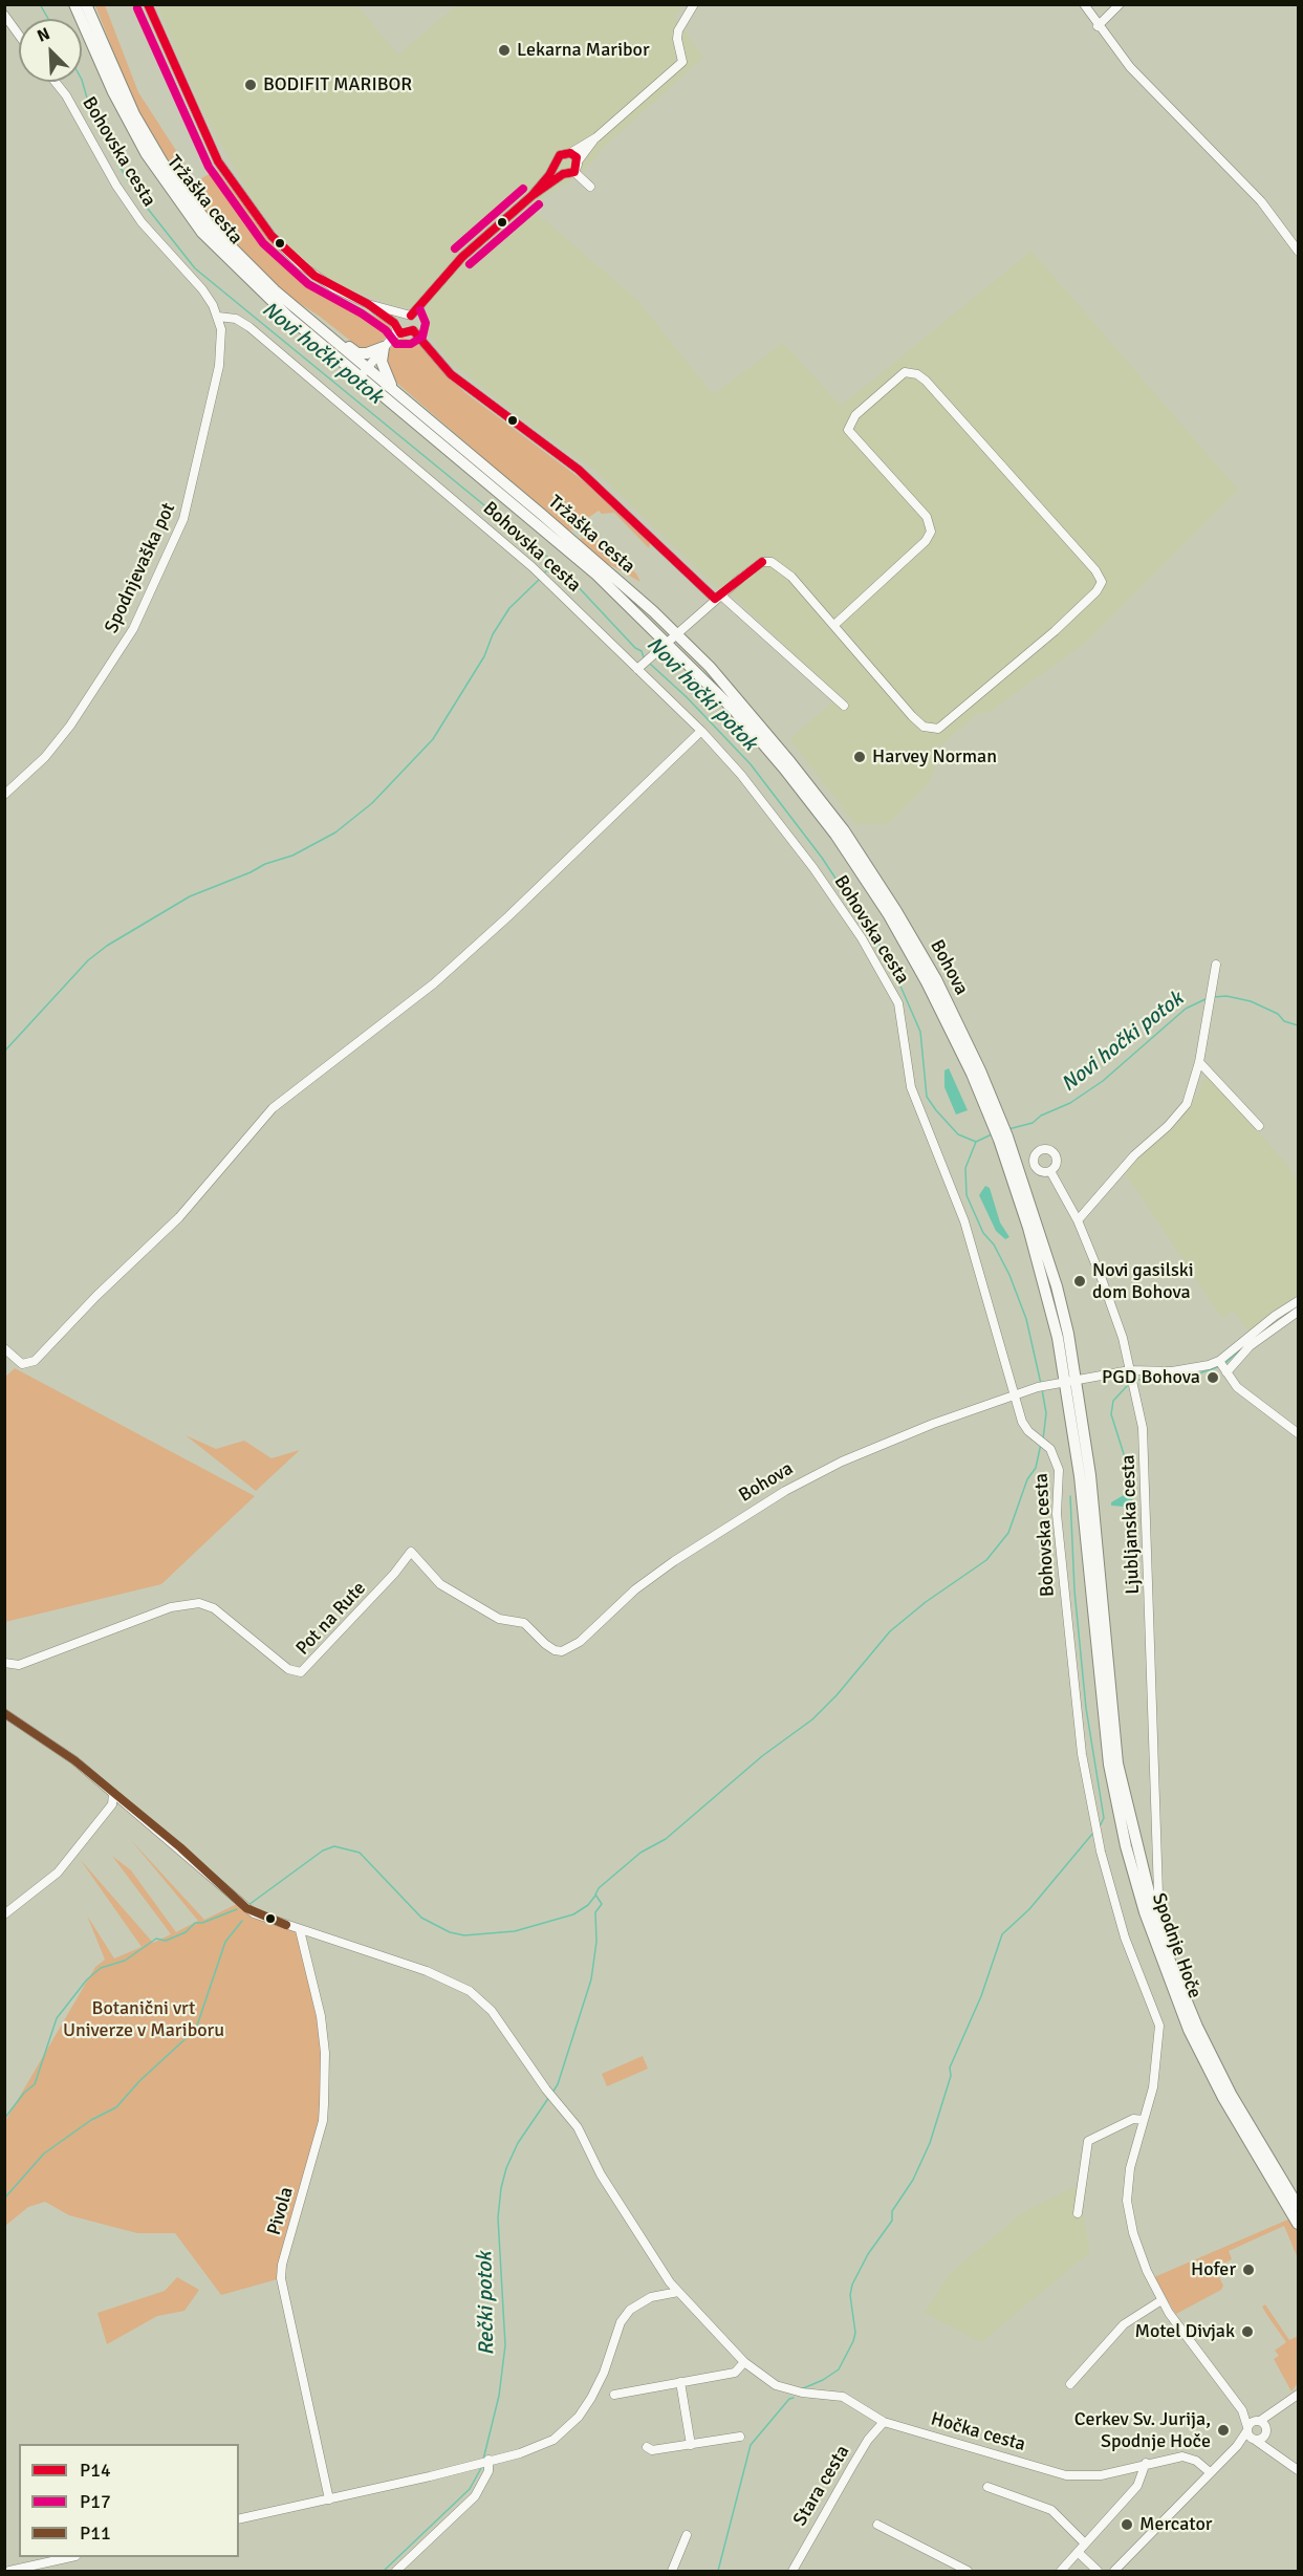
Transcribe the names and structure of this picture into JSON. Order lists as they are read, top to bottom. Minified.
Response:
{"streets":{"main road":["Tržaška cesta","Bohova","Spodnje Hoče"],"street":["Bohovska cesta","Spodnjevaška pot","Ljubljanska cesta","Pot na Rute","Pivola","Hočka cesta","Stara cesta"]},"crossings":[["Bohovska cesta","Spodnjevaška pot"],["Bohovska cesta","Bohova"],["Tržaška cesta","Bohova"],["Bohova","Ljubljanska cesta"],["Bohova","Pot na Rute"],["Bohova","Spodnje Hoče"],["Pivola","Hočka cesta"],["Hočka cesta","Stara cesta"]],"water":["Novi hočki potok","Rečki potok"],"parks":["Botanični vrt Univerze v Mariboru"],"places":["Lekarna Maribor","BODIFIT MARIBOR","Harvey Norman","Novi gasilski dom Bohova","PGD Bohova","Hofer","Motel Divjak","Cerkev Sv. Jurija, Spodnje Hoče","Mercator"],"lines":["transit line P14","transit line P17","transit line P11"],"legend":["P14","P17","P11"],"north":"top left"}
